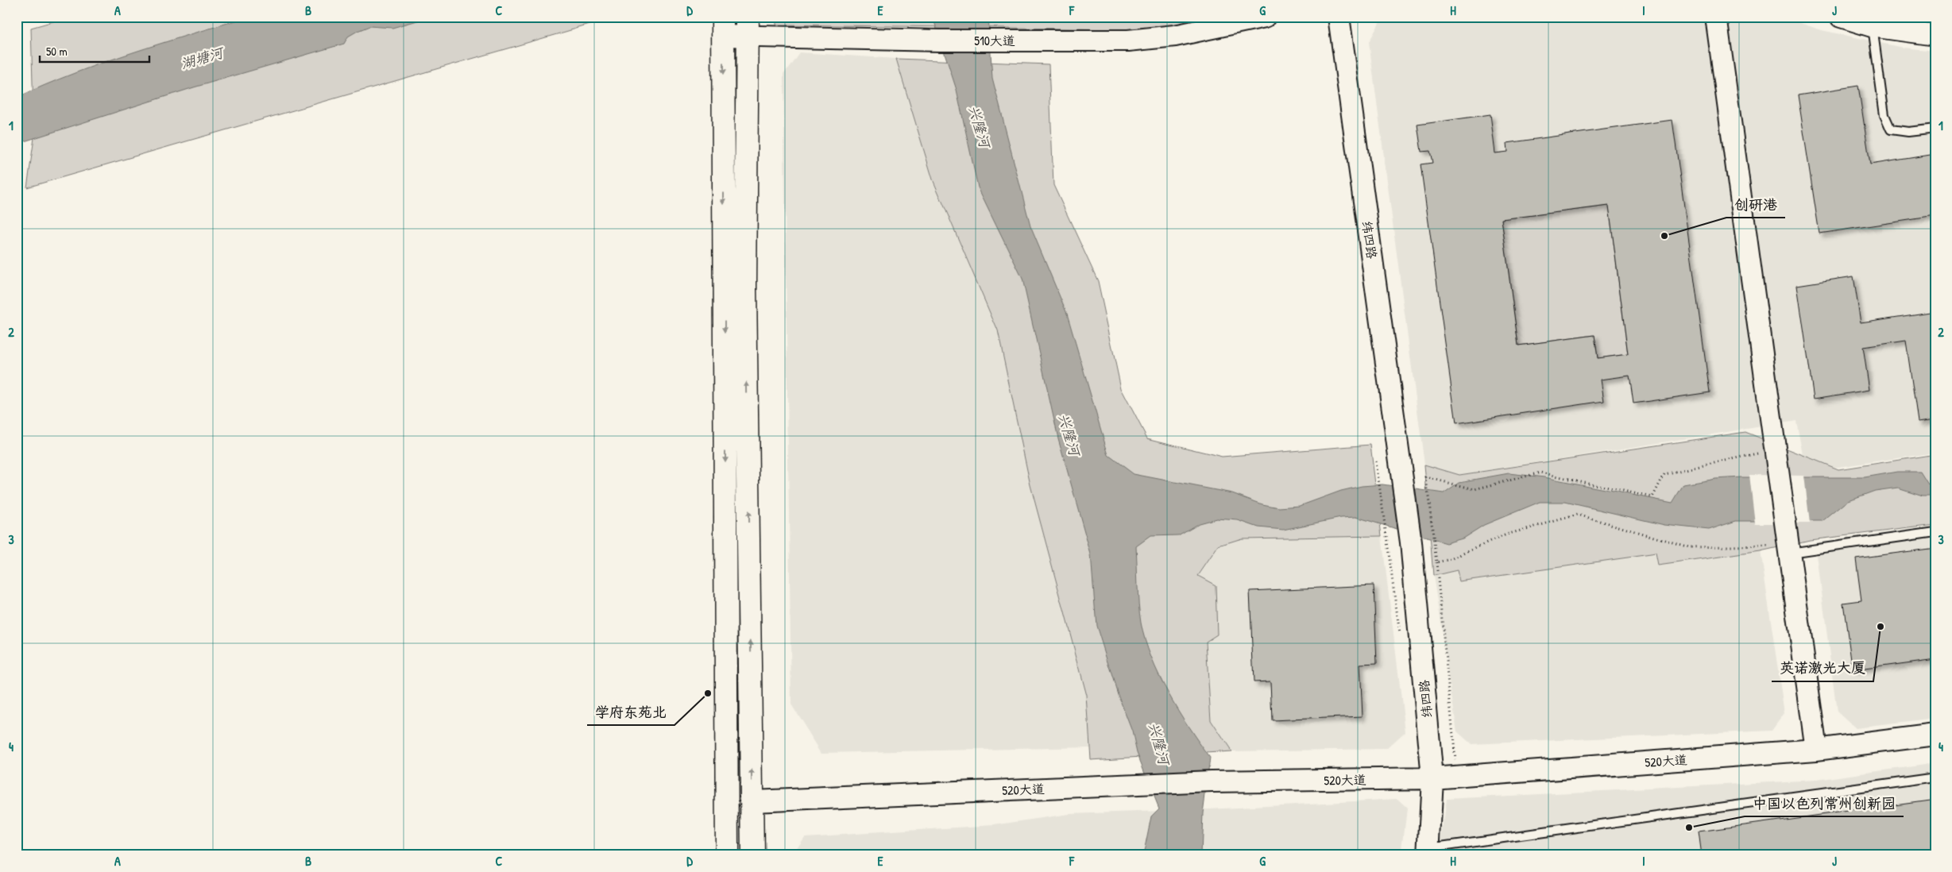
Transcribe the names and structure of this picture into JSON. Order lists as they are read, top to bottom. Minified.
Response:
{"streets":{"street":["510大道","纬四路","520大道"]},"crossings":[["纬四路","520大道"]],"water":["湖塘河","兴隆河"],"places":["创研港","英诺激光大厦","学府东苑北","中国以色列常州创新园"],"scale_bar":"50 m","grid":{"columns":["A","B","C","D","E","F","G","H","I","J"],"rows":["1","2","3","4"]}}
